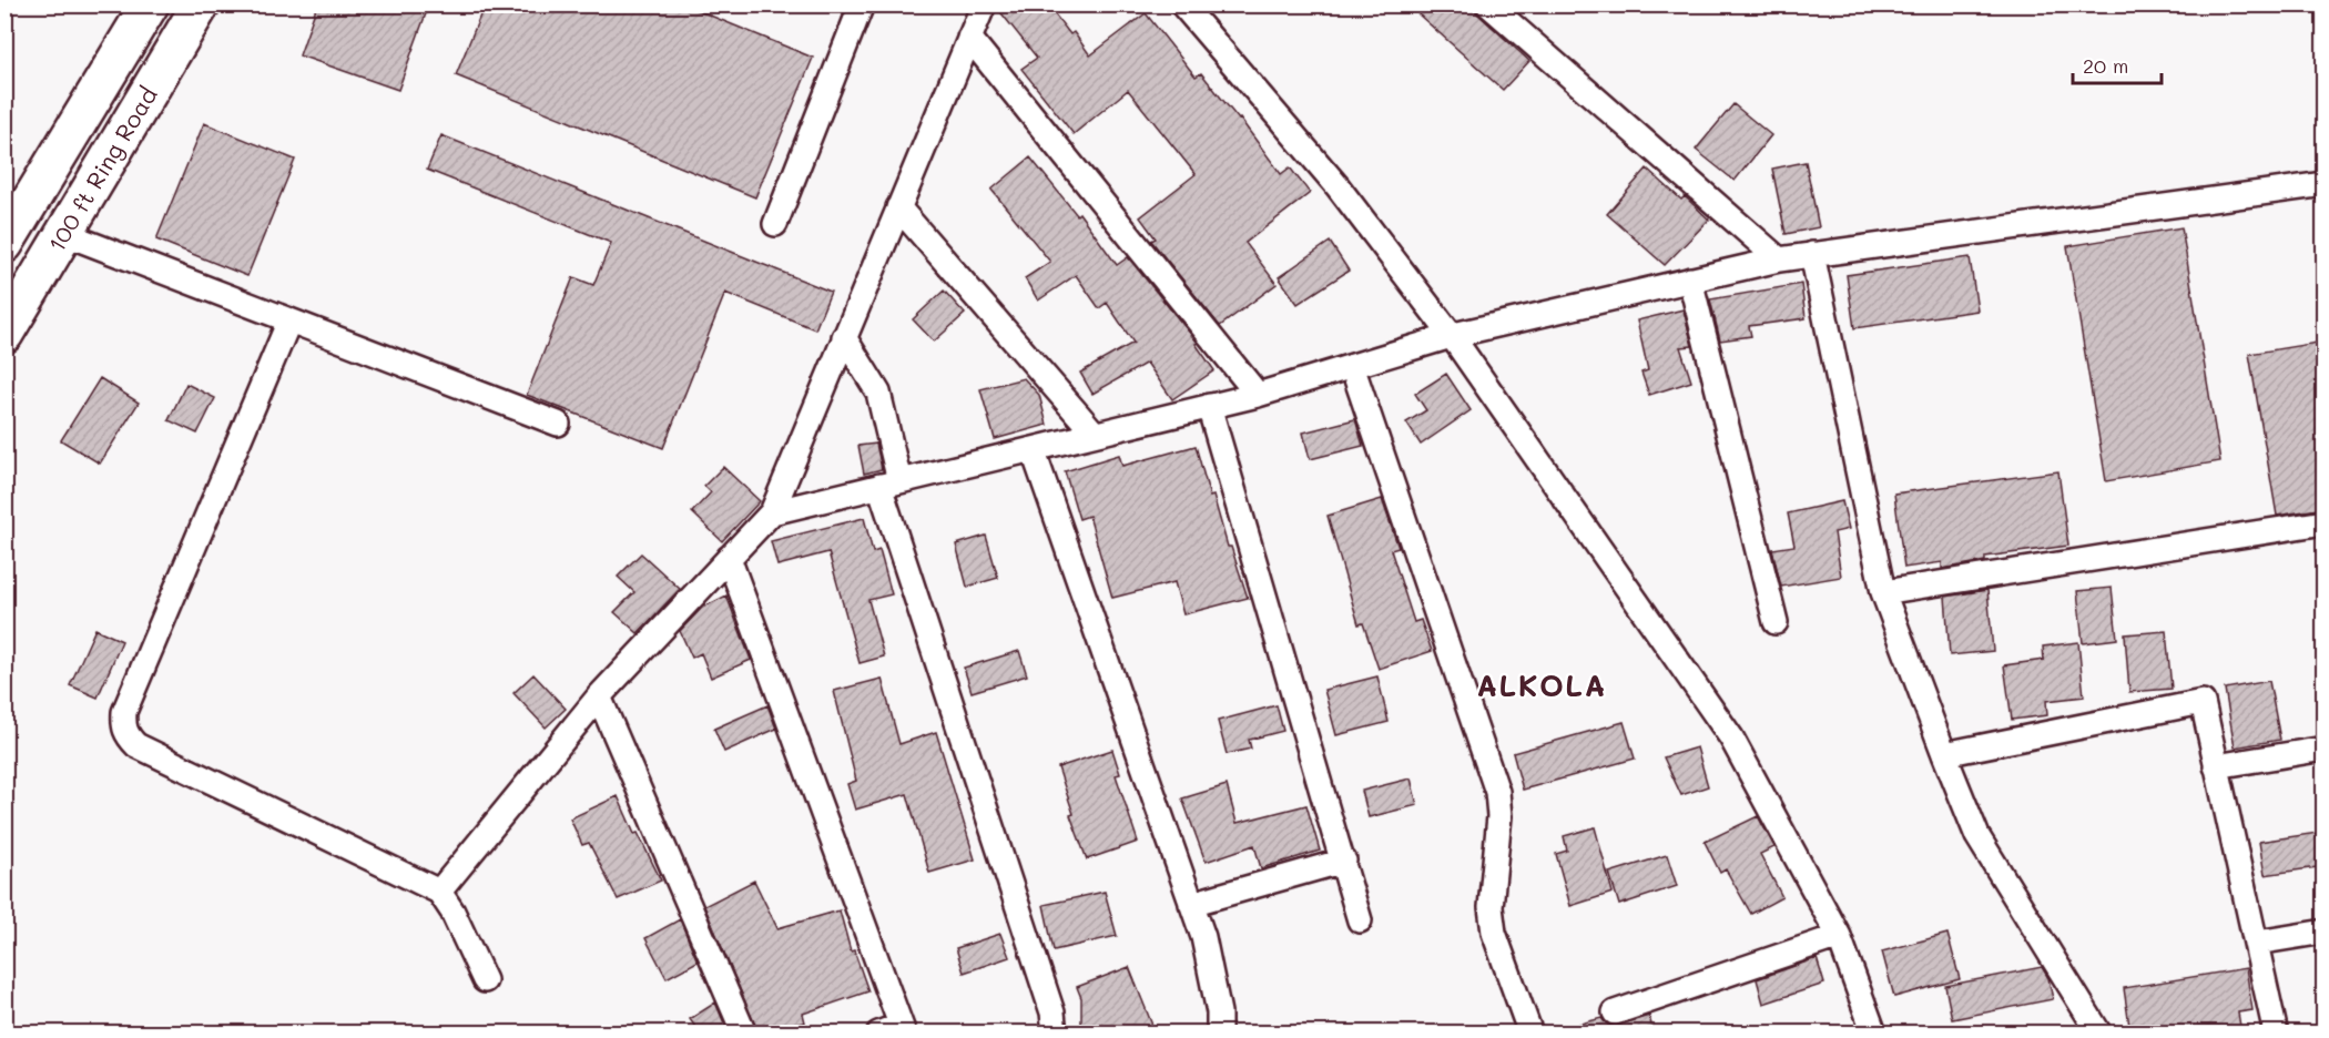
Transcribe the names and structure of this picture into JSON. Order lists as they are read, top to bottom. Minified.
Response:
{"streets":{"main road":["100 ft Ring Road"]},"districts":["ALKOLA"],"scale_bar":"20 m"}
